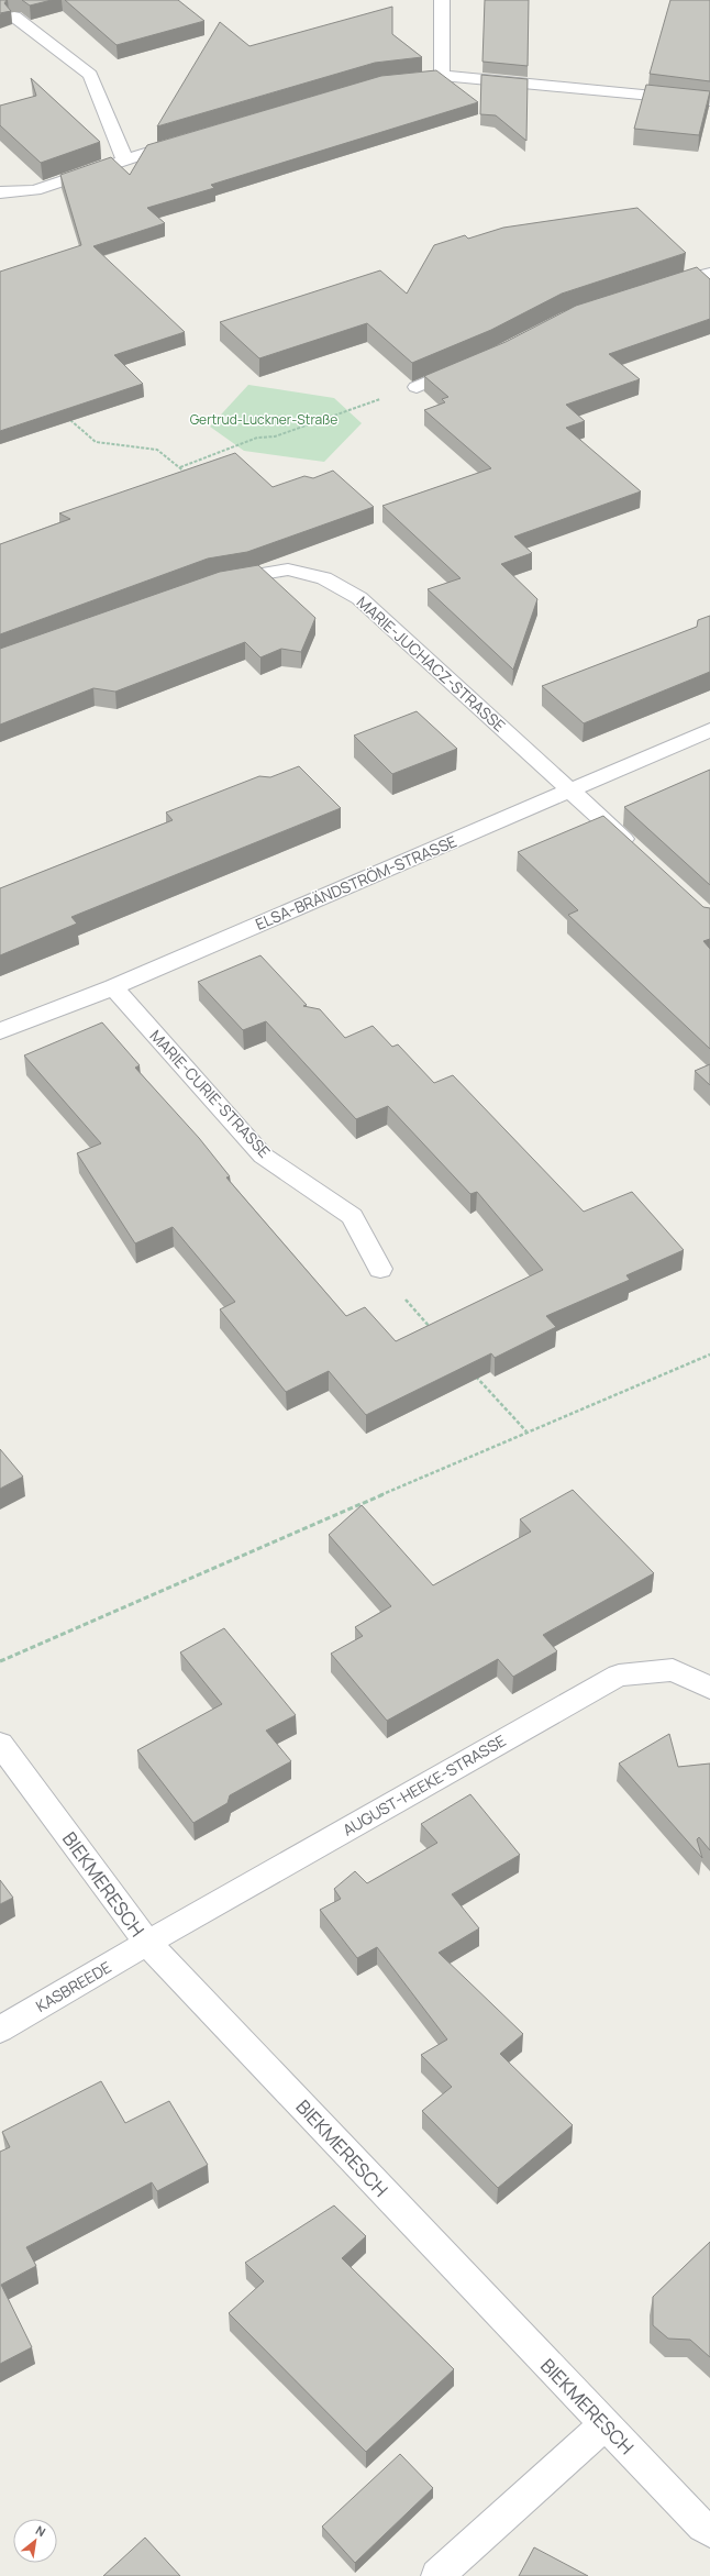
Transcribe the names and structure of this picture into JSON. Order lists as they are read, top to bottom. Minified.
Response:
{"streets":{"street":["MARIE-JUCHACZ-STRASSE","ELSA-BRÄNDSTRÖM-STRASSE","MARIE-CURIE-STRASSE","AUGUST-HEEKE-STRASSE","BIEKMERESCH","KASBREEDE"]},"crossings":[["MARIE-JUCHACZ-STRASSE","ELSA-BRÄNDSTRÖM-STRASSE"],["ELSA-BRÄNDSTRÖM-STRASSE","MARIE-CURIE-STRASSE"],["AUGUST-HEEKE-STRASSE","BIEKMERESCH"],["AUGUST-HEEKE-STRASSE","KASBREEDE"],["BIEKMERESCH","KASBREEDE"]],"parks":["Gertrud-Luckner-Straße"],"north":"top right"}
